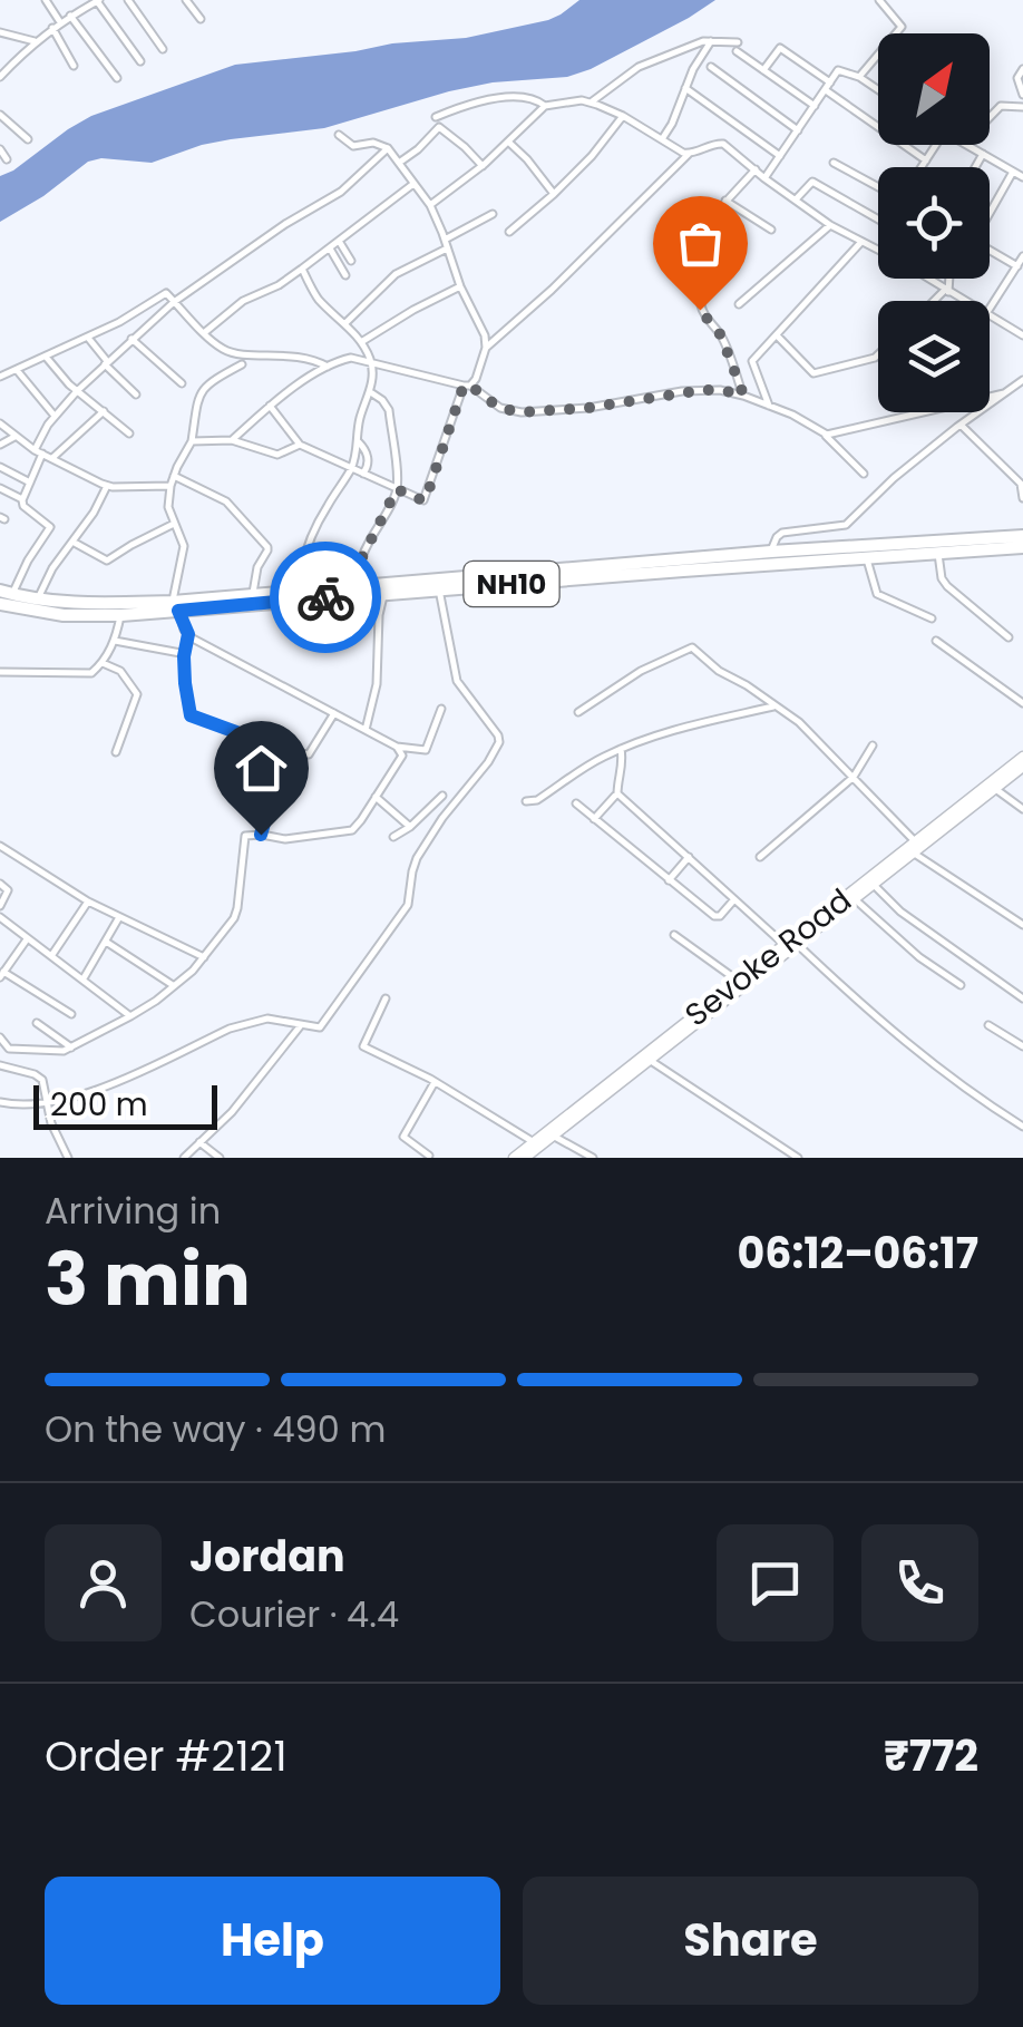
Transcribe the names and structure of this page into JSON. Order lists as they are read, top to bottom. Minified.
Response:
{"streets":{"highway":["NH10"],"main road":["Sevoke Road"]},"scale_bar":"200 m","north":"top right","page":{"scale":"200 m","heading":["3 min","Arriving in","06:12–06:17"],"panel":["Jordan","Courier · 4.4","Order #2121","₹772"],"bar":"On the way · 490 m","buttons":["Help","Share"]}}
